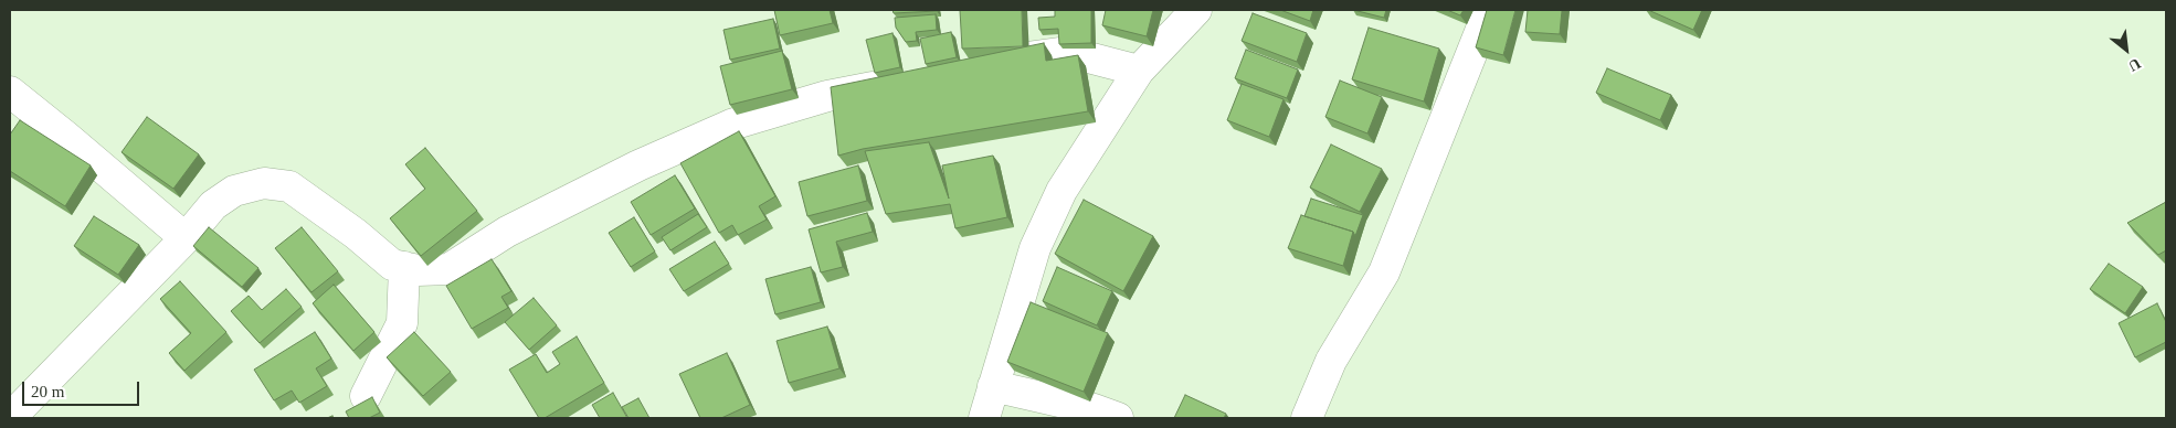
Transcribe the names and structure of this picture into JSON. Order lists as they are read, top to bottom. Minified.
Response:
{"scale_bar":"20 m","north":"bottom right"}
